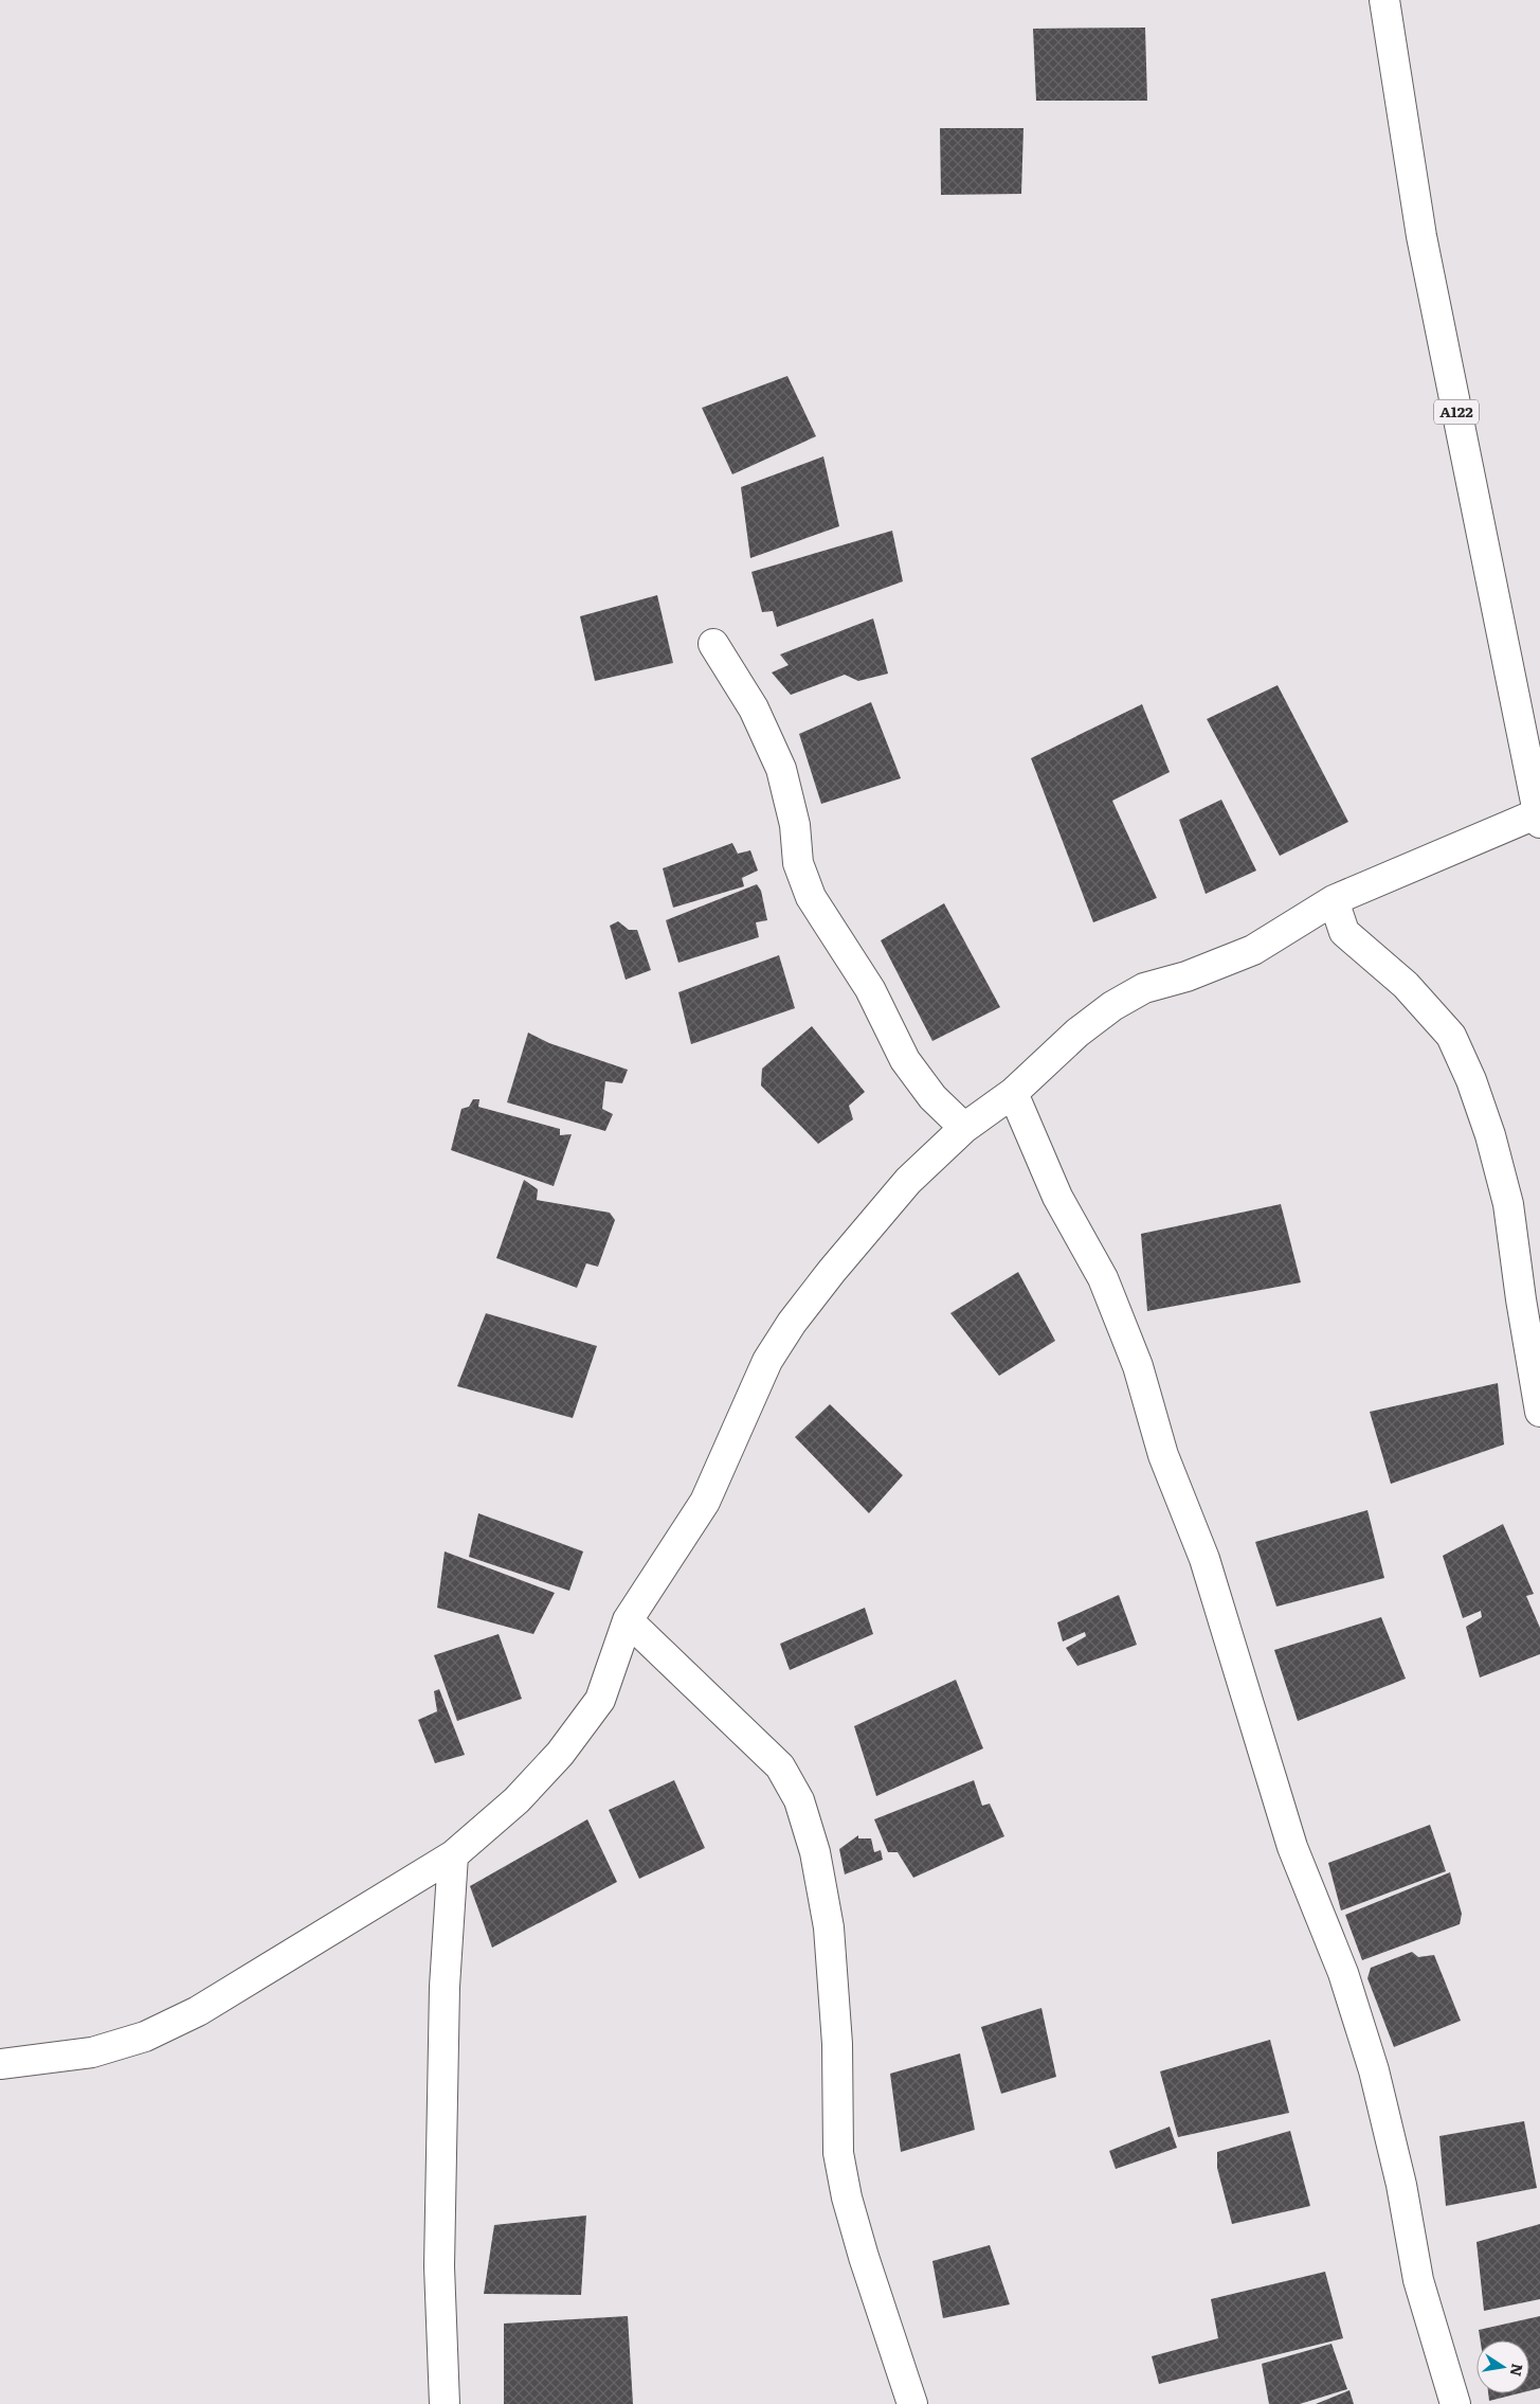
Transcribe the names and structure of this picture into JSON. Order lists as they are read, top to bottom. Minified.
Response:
{"streets":{"main road":["A122"]},"north":"right"}
